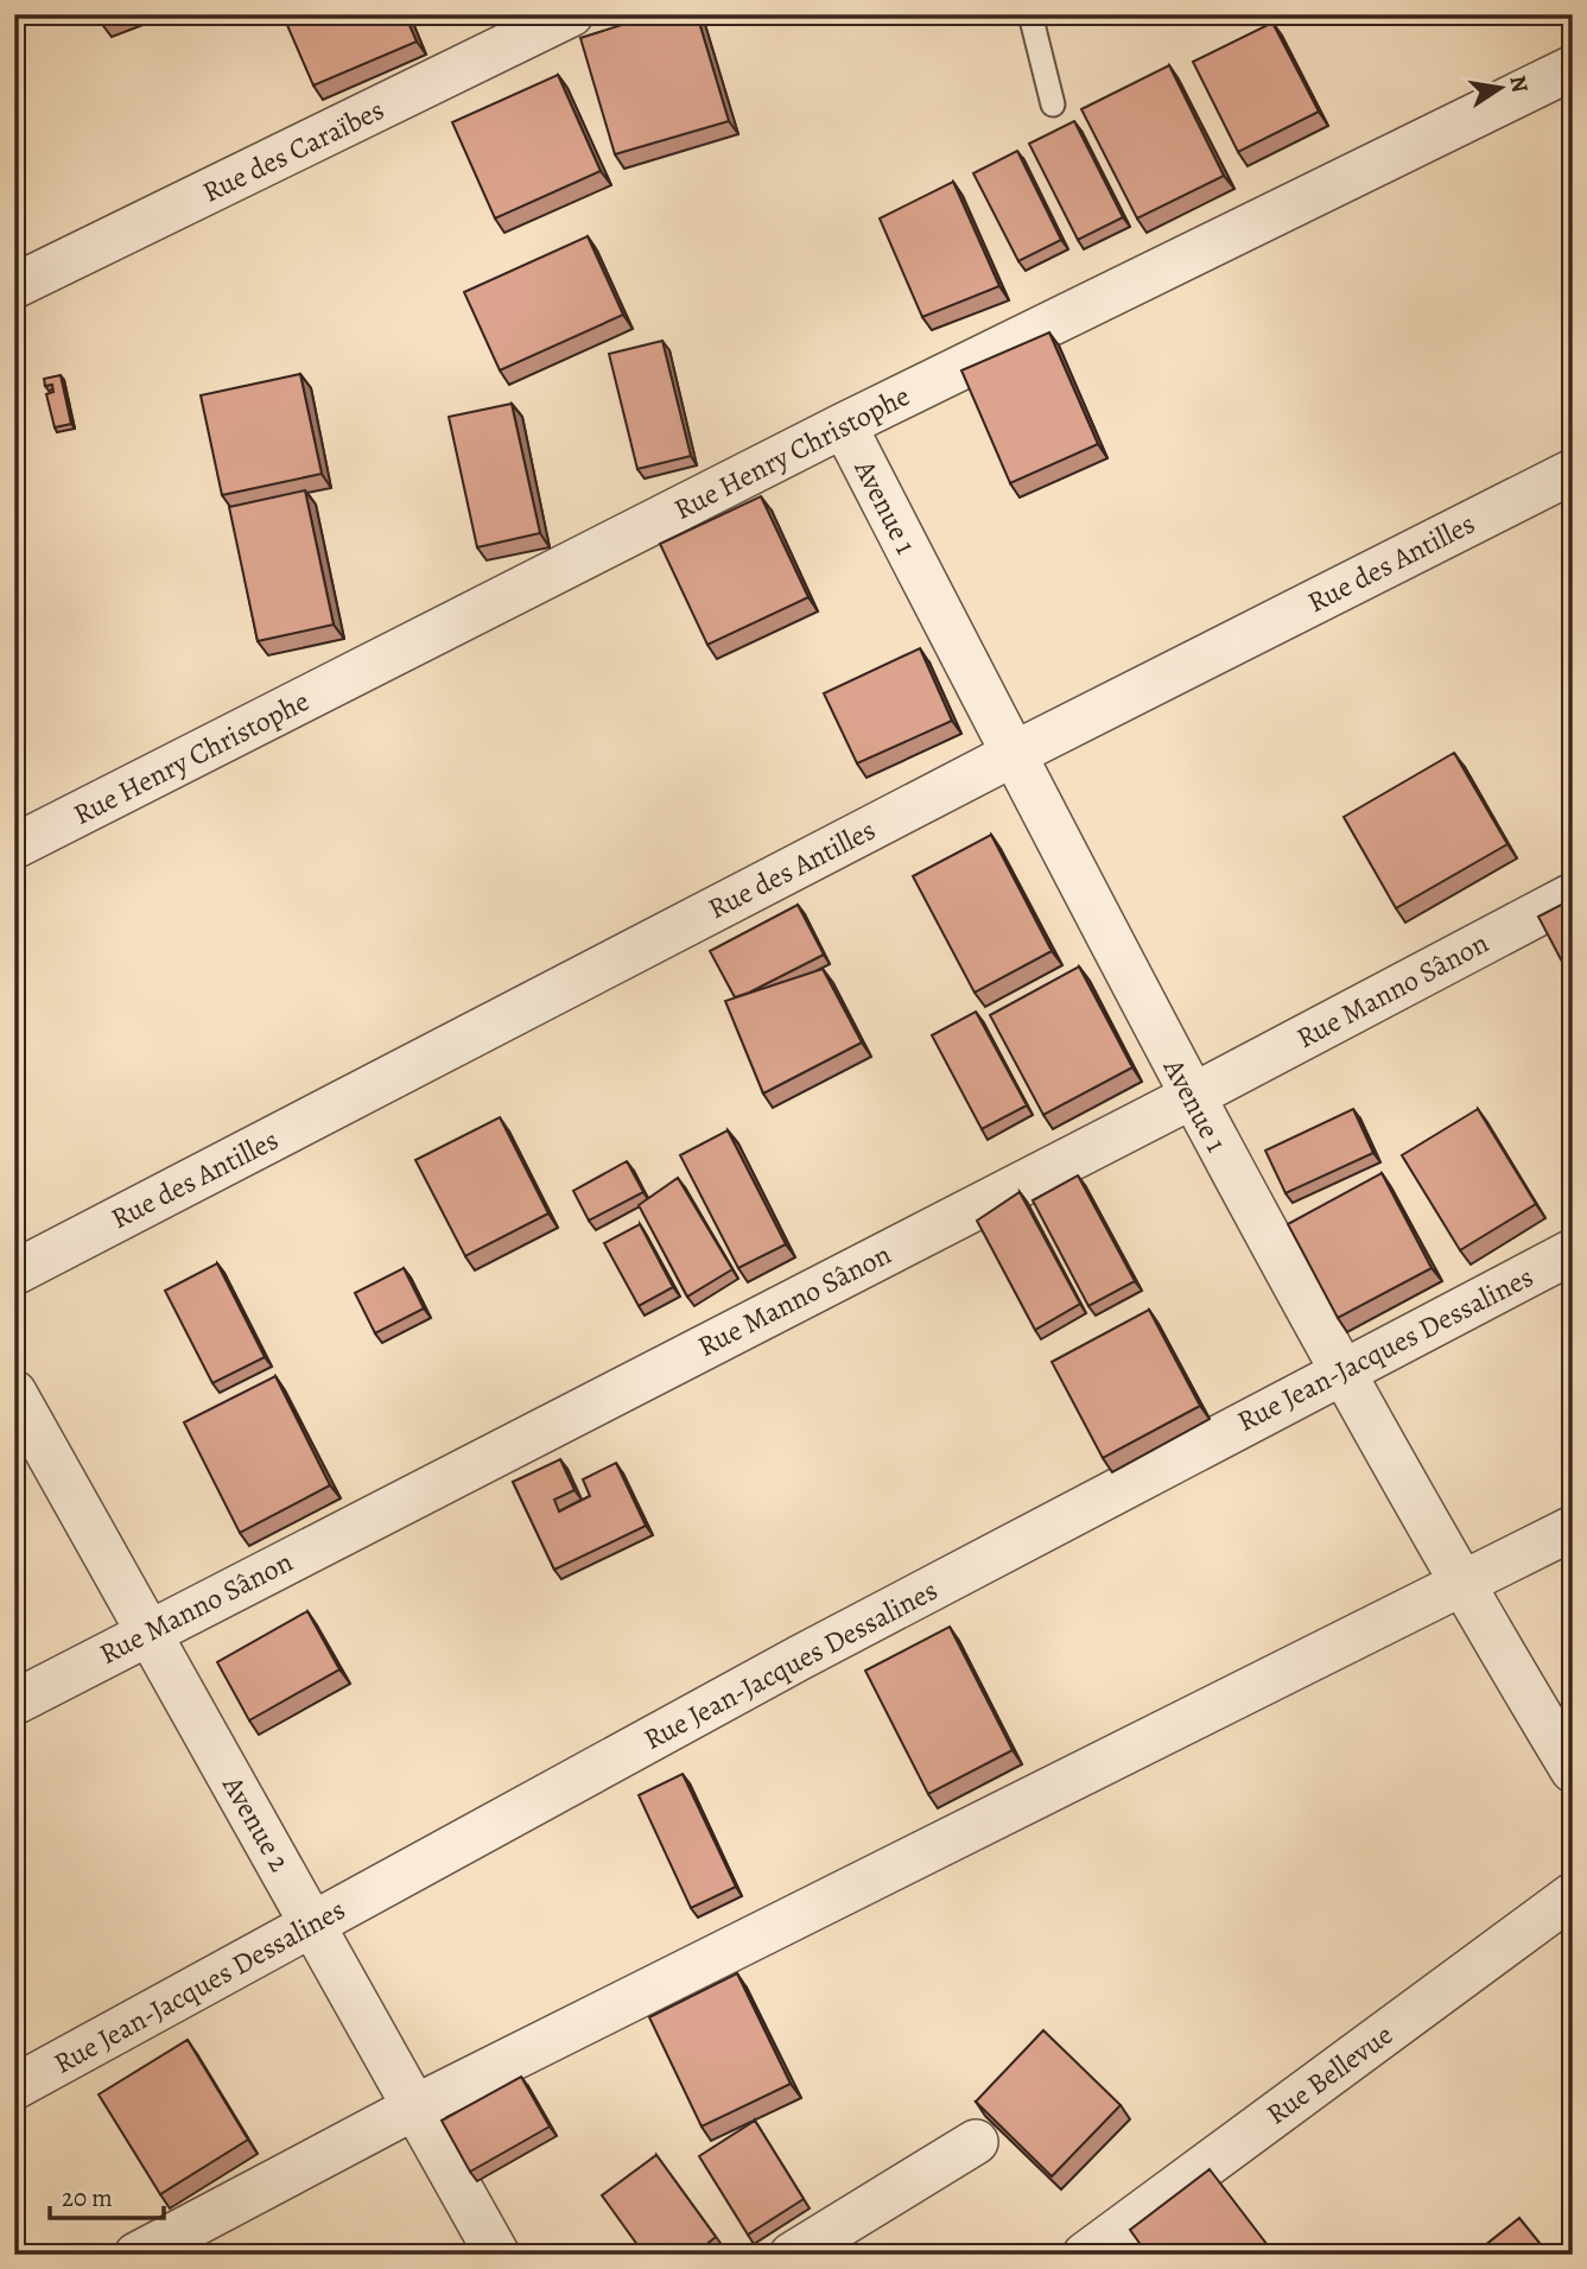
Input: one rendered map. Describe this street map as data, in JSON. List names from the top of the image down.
{
  "streets": {
    "street": [
      "Rue des Caraïbes",
      "Rue Henry Christophe",
      "Avenue 1",
      "Rue des Antilles",
      "Rue Manno Sânon",
      "Rue Jean-Jacques Dessalines",
      "Avenue 2",
      "Rue Bellevue"
    ]
  },
  "crossings": [
    ["Rue Henry Christophe", "Avenue 1"],
    ["Avenue 1", "Rue des Antilles"],
    ["Avenue 1", "Rue Manno Sânon"],
    ["Avenue 1", "Rue Jean-Jacques Dessalines"],
    ["Rue Manno Sânon", "Avenue 2"],
    ["Rue Jean-Jacques Dessalines", "Avenue 2"]
  ],
  "scale_bar": "20 m",
  "north": "right"
}
